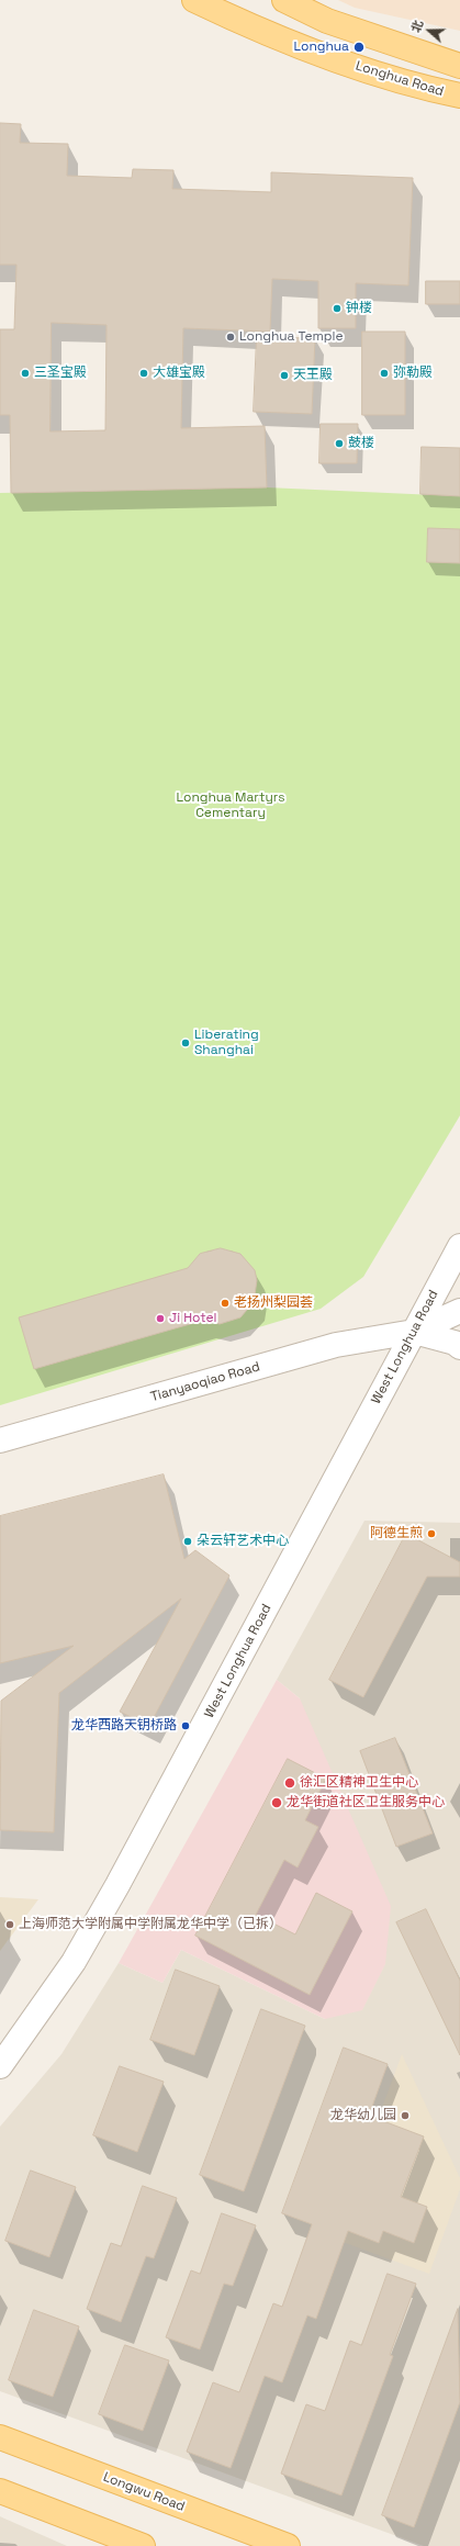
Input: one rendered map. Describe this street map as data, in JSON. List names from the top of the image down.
{
  "streets": {
    "main road": ["Longhua Road", "Longwu Road"],
    "street": ["West Longhua Road", "Tianyaoqiao Road"]
  },
  "crossings": [
    ["West Longhua Road", "Tianyaoqiao Road"]
  ],
  "parks": ["Longhua Martyrs Cementary"],
  "places": [
    "Longhua",
    "钟楼",
    "Longhua Temple",
    "三圣宝殿",
    "大雄宝殿",
    "弥勒殿",
    "天王殿",
    "鼓楼",
    "Liberating Shanghai",
    "老扬州梨园荟",
    "Ji Hotel",
    "阿德生煎",
    "朵云轩艺术中心",
    "龙华西路天钥桥路",
    "徐汇区精神卫生中心",
    "龙华街道社区卫生服务中心",
    "上海师范大学附属中学附属龙华中学（已拆）",
    "龙华幼儿园"
  ],
  "north": "left"
}
